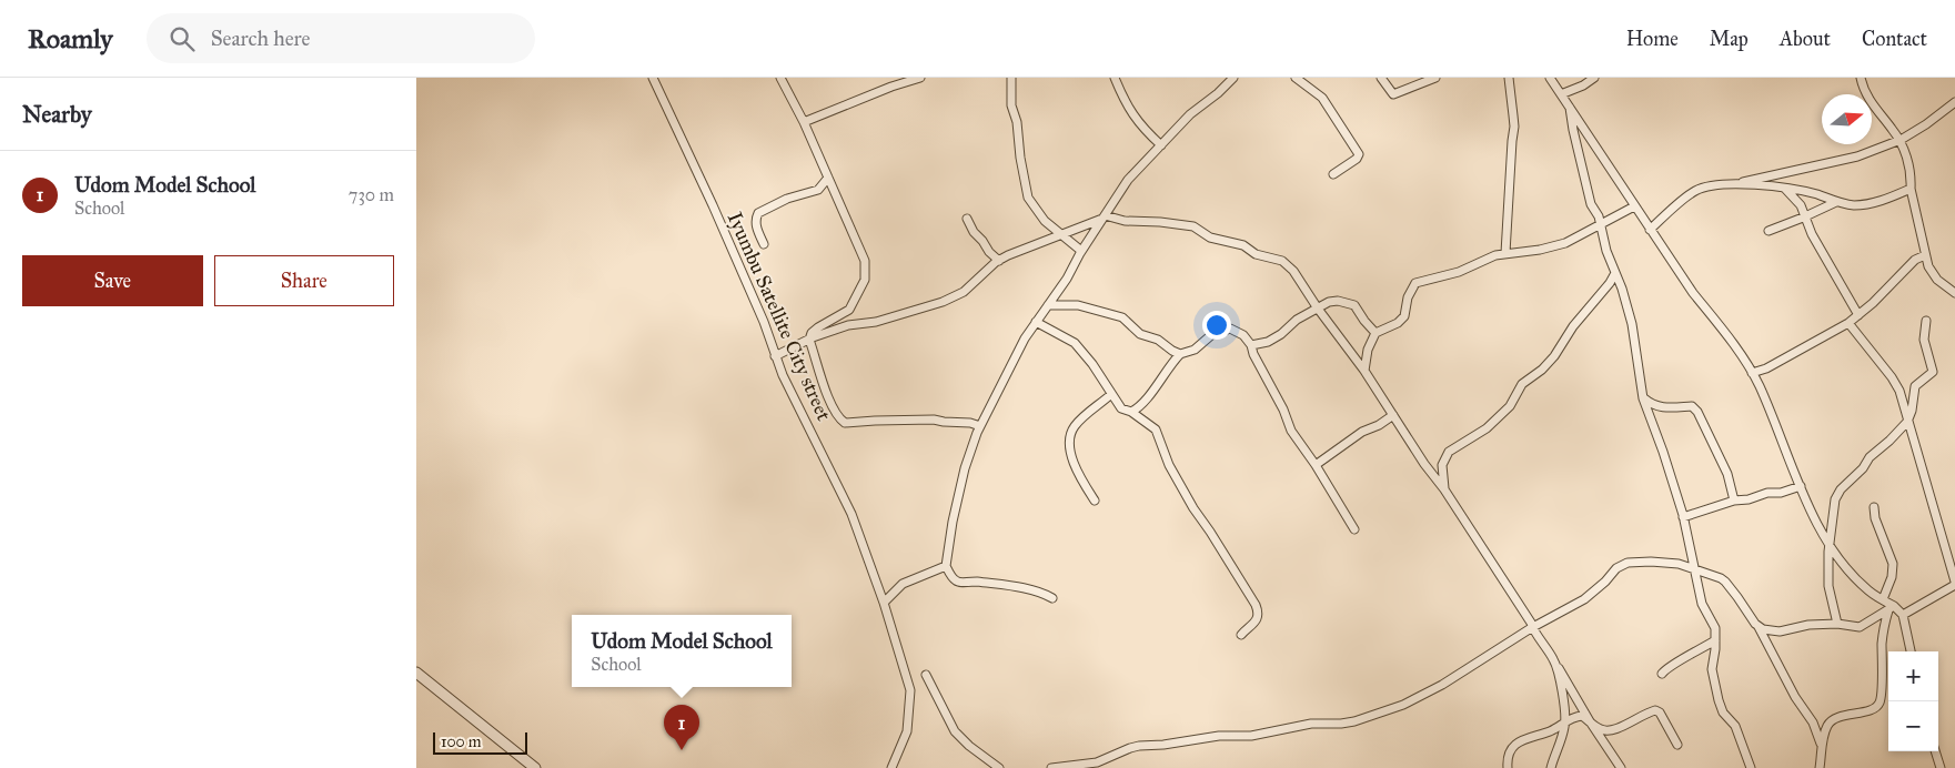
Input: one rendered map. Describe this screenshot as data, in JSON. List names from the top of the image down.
{
  "streets": {
    "street": ["Iyumbu Satellite City street"]
  },
  "scale_bar": "100 m",
  "north": "right",
  "page": {
    "header": "Roamly",
    "search": "Search here",
    "nav": [
      "Home",
      "Map",
      "About",
      "Contact"
    ],
    "heading": "Nearby",
    "list": [
      {
        "mark": "1",
        "name": "Udom Model School",
        "note": "School",
        "value": "730 m"
      }
    ],
    "buttons": ["Save", "Share"],
    "popup": ["Udom Model School", "School"],
    "map_buttons": ["+", "−"],
    "pins": "1",
    "scale": "100 m"
  }
}
